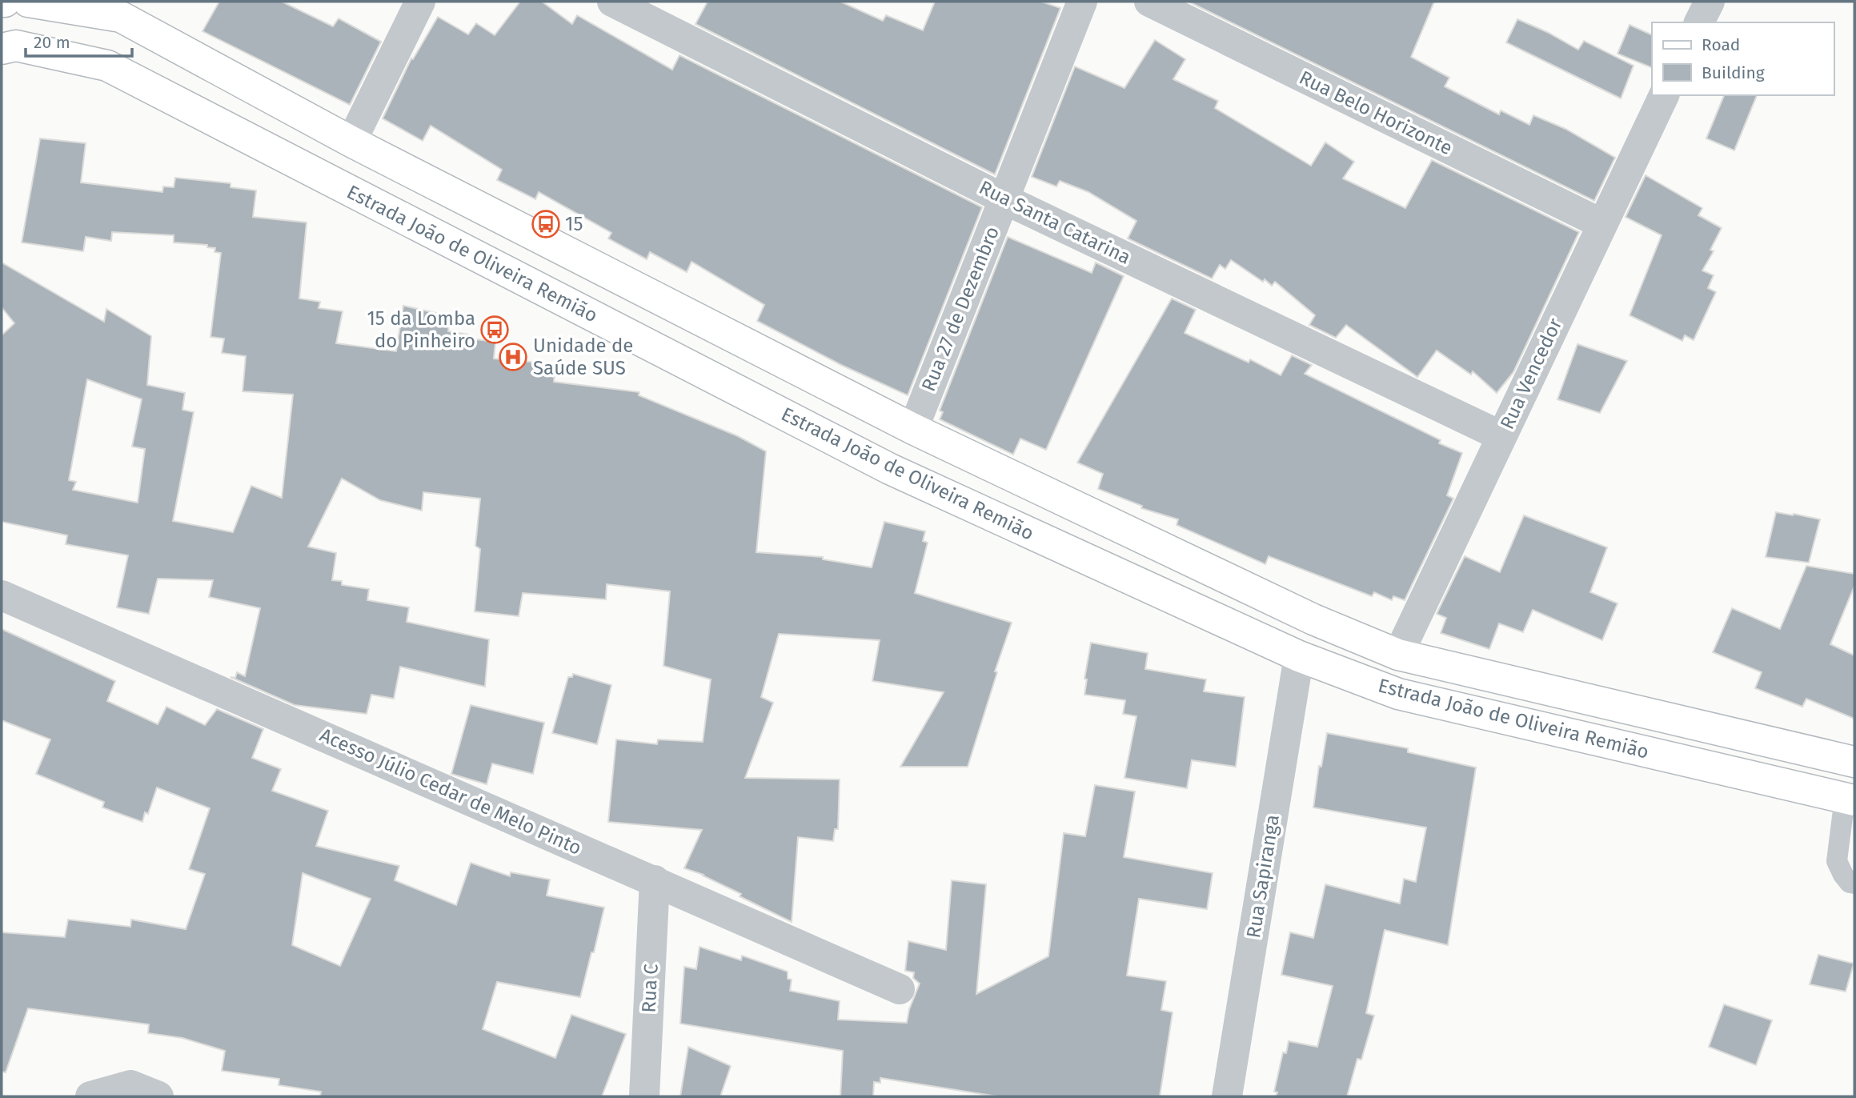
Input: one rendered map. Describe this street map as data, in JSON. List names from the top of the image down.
{
  "streets": {
    "main road": ["Estrada João de Oliveira Remião"],
    "street": [
      "Rua Belo Horizonte",
      "Rua Santa Catarina",
      "Rua 27 de Dezembro",
      "Rua Vencedor",
      "Acesso Júlio Cedar de Melo Pinto",
      "Rua Sapiranga",
      "Rua C"
    ]
  },
  "crossings": [
    ["Rua Belo Horizonte", "Rua Vencedor"],
    ["Rua Santa Catarina", "Rua 27 de Dezembro"],
    ["Rua Santa Catarina", "Rua Vencedor"],
    ["Estrada João de Oliveira Remião", "Rua 27 de Dezembro"],
    ["Estrada João de Oliveira Remião", "Rua Vencedor"],
    ["Estrada João de Oliveira Remião", "Rua Sapiranga"],
    ["Acesso Júlio Cedar de Melo Pinto", "Rua C"]
  ],
  "places": {
    "bus stop": ["15", "15 da Lomba do Pinheiro"],
    "hospital": ["Unidade de Saúde SUS"]
  },
  "legend": ["Road", "Building"],
  "scale_bar": "20 m"
}
